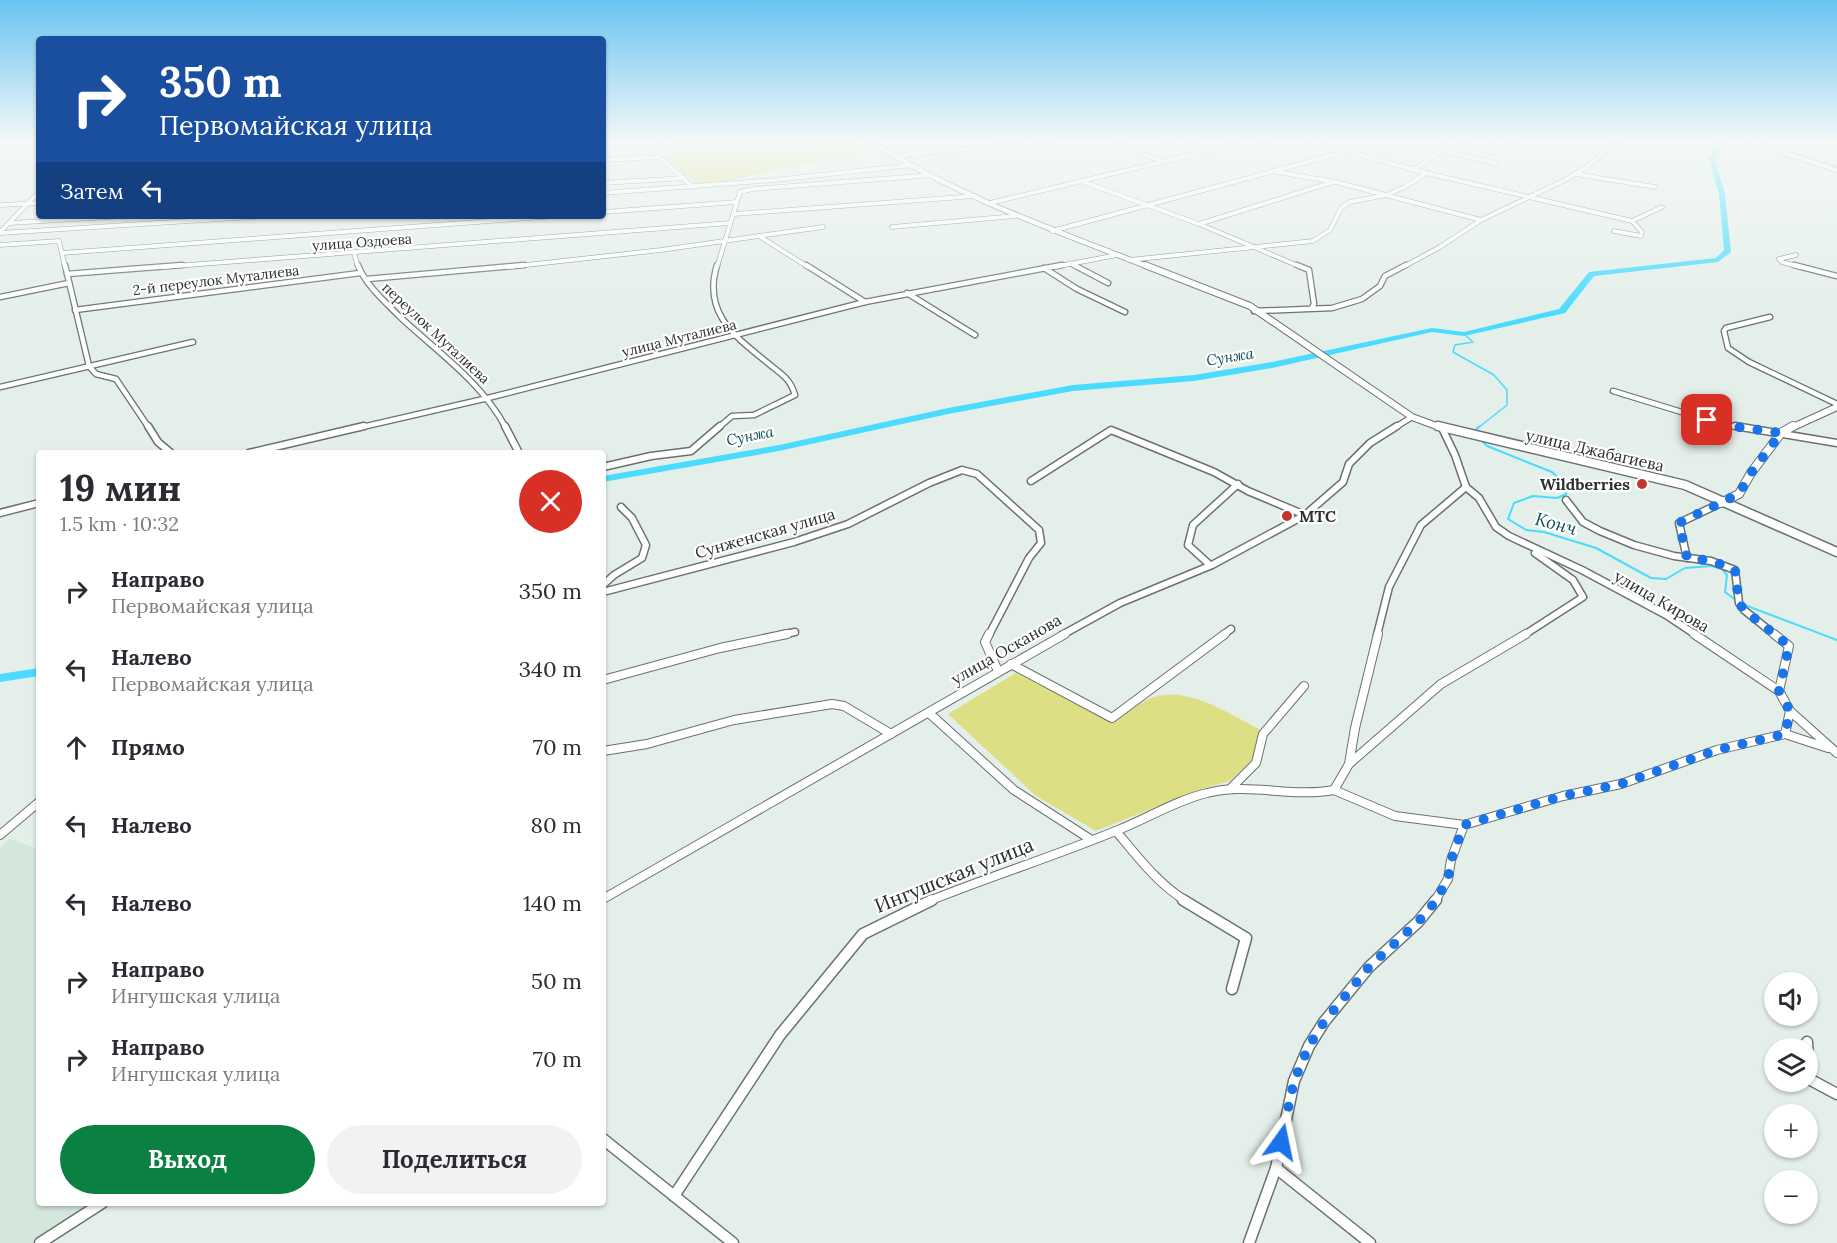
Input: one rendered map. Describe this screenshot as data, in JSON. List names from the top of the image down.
{
  "streets": {
    "main road": ["улица Джабагиева"],
    "street": [
      "улица Оздоева",
      "2-й переулок Муталиева",
      "переулок Муталиева",
      "улица Муталиева",
      "Сунженская улица",
      "улица Кирова",
      "улица Осканова",
      "Ингушская улица"
    ]
  },
  "crossings": [
    ["2-й переулок Муталиева", "переулок Муталиева"],
    ["переулок Муталиева", "улица Муталиева"],
    ["улица Муталиева", "улица Джабагиева"],
    ["улица Джабагиева", "улица Осканова"],
    ["Сунженская улица", "улица Осканова"]
  ],
  "water": ["Сунжа", "Конч"],
  "places": ["Wildberries", "МТС"],
  "page": {
    "turn": ["350 m", "Первомайская улица"],
    "then": "Затем",
    "heading": ["19 мин", "1.5 km · 10:32"],
    "list": [
      {
        "name": "Направо",
        "note": "Первомайская улица",
        "value": "350 m"
      },
      {
        "name": "Налево",
        "note": "Первомайская улица",
        "value": "340 m"
      },
      {
        "name": "Прямо",
        "value": "70 m"
      },
      {
        "name": "Налево",
        "value": "80 m"
      },
      {
        "name": "Налево",
        "value": "140 m"
      },
      {
        "name": "Направо",
        "note": "Ингушская улица",
        "value": "50 m"
      },
      {
        "name": "Направо",
        "note": "Ингушская улица",
        "value": "70 m"
      }
    ],
    "map_buttons": ["+", "−"],
    "buttons": ["Выход", "Поделиться"]
  }
}
